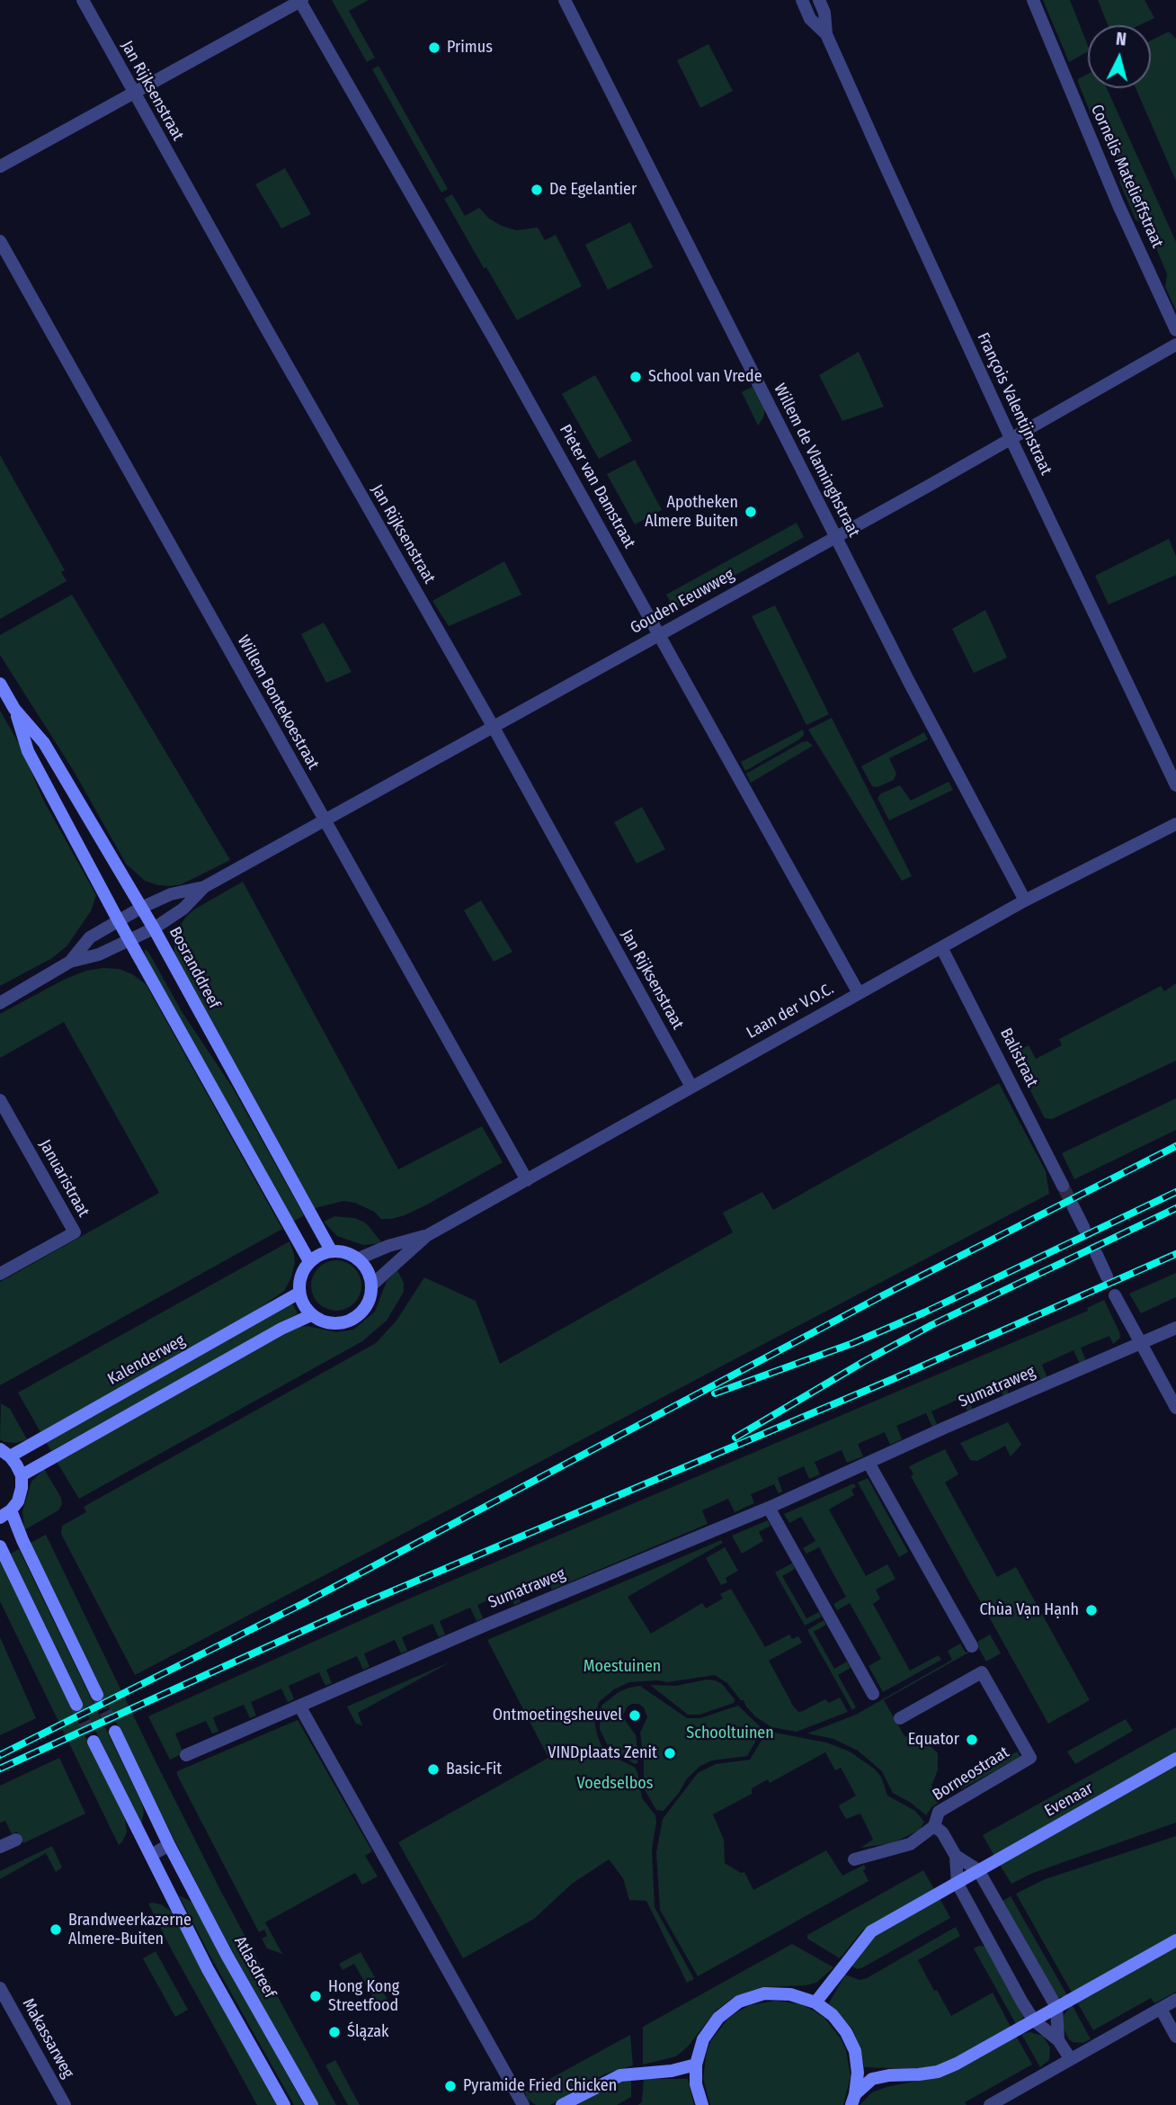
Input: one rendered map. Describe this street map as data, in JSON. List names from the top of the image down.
{
  "streets": {
    "main road": [
      "Bosranddreef",
      "Kalenderweg",
      "Evenaar",
      "Atlasdreef"
    ],
    "street": [
      "Jan Rijksenstraat",
      "Cornelis Matelieffstraat",
      "François Valentijnstraat",
      "Willem de Vlaminghstraat",
      "Pieter van Damstraat",
      "Gouden Eeuwweg",
      "Willem Bontekoestraat",
      "Laan der V.O.C.",
      "Balistraat",
      "Januaristraat",
      "Sumatraweg",
      "Borneostraat",
      "Makassarweg"
    ]
  },
  "crossings": [
    ["Jan Rijksenstraat", "Gouden Eeuwweg"],
    ["Jan Rijksenstraat", "Laan der V.O.C."],
    ["François Valentijnstraat", "Gouden Eeuwweg"],
    ["Willem de Vlaminghstraat", "Gouden Eeuwweg"],
    ["Willem de Vlaminghstraat", "Laan der V.O.C."],
    ["Pieter van Damstraat", "Gouden Eeuwweg"],
    ["Pieter van Damstraat", "Laan der V.O.C."],
    ["Gouden Eeuwweg", "Willem Bontekoestraat"],
    ["Gouden Eeuwweg", "Bosranddreef"],
    ["Willem Bontekoestraat", "Laan der V.O.C."],
    ["Bosranddreef", "Laan der V.O.C."],
    ["Bosranddreef", "Kalenderweg"],
    ["Laan der V.O.C.", "Balistraat"],
    ["Laan der V.O.C.", "Kalenderweg"],
    ["Borneostraat", "Evenaar"]
  ],
  "parks": ["Moestuinen", "Schooltuinen", "Voedselbos"],
  "places": [
    "Primus",
    "De Egelantier",
    "School van Vrede",
    "Apotheken Almere Buiten",
    "Chùa Vạn Hạnh",
    "Ontmoetingsheuvel",
    "Equator",
    "VINDplaats Zenit",
    "Basic-Fit",
    "Brandweerkazerne Almere-Buiten",
    "Hong Kong Streetfood",
    "Ślązak",
    "Pyramide Fried Chicken"
  ],
  "north": "top"
}
